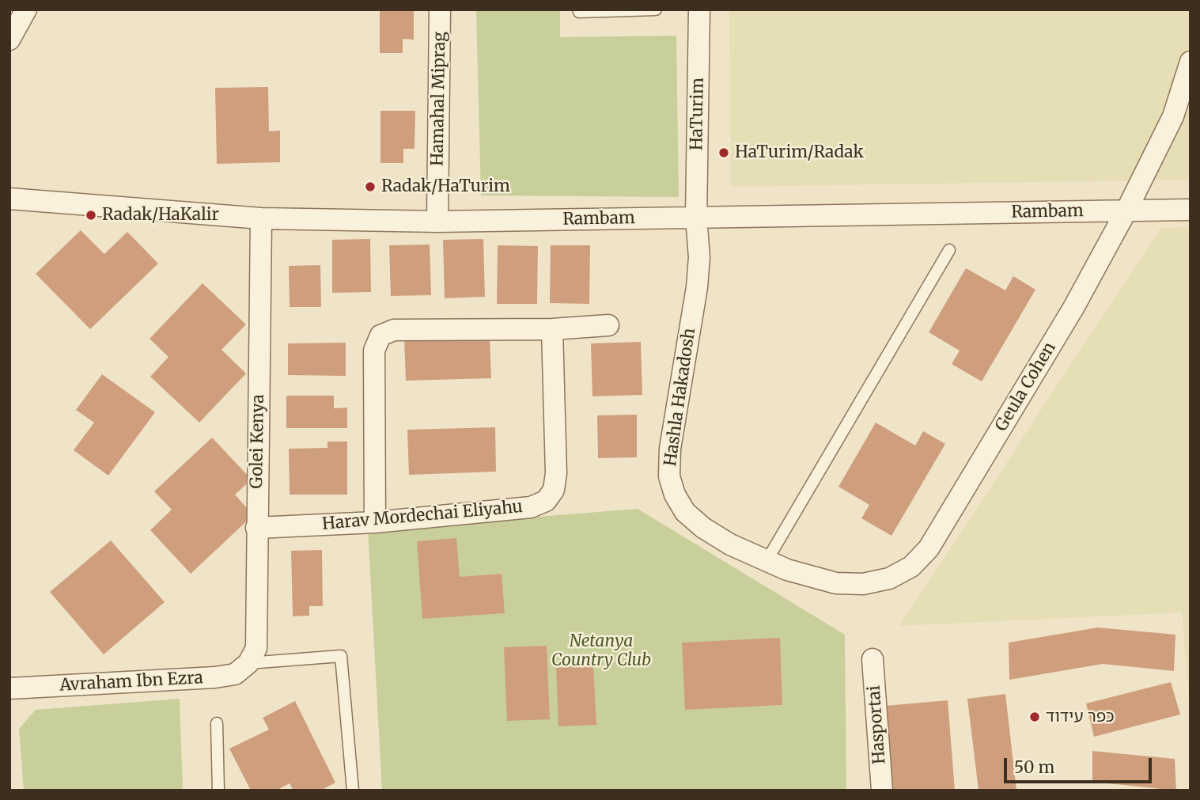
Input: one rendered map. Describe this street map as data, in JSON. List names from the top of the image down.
{
  "streets": {
    "street": [
      "Hamahal Miprag",
      "HaTurim",
      "Rambam",
      "Geula Cohen",
      "Hashla Hakadosh",
      "Golei Kenya",
      "Harav Mordechai Eliyahu",
      "Avraham Ibn Ezra",
      "Hasportai"
    ]
  },
  "crossings": [
    ["Hamahal Miprag", "Rambam"],
    ["HaTurim", "Rambam"],
    ["HaTurim", "Hashla Hakadosh"],
    ["Rambam", "Geula Cohen"],
    ["Rambam", "Hashla Hakadosh"],
    ["Rambam", "Golei Kenya"],
    ["Geula Cohen", "Hashla Hakadosh"],
    ["Golei Kenya", "Harav Mordechai Eliyahu"],
    ["Golei Kenya", "Avraham Ibn Ezra"]
  ],
  "parks": ["Netanya Country Club"],
  "places": [
    "HaTurim/Radak",
    "Radak/HaTurim",
    "Radak/HaKalir",
    "כפר עידוד"
  ],
  "scale_bar": "50 m"
}
